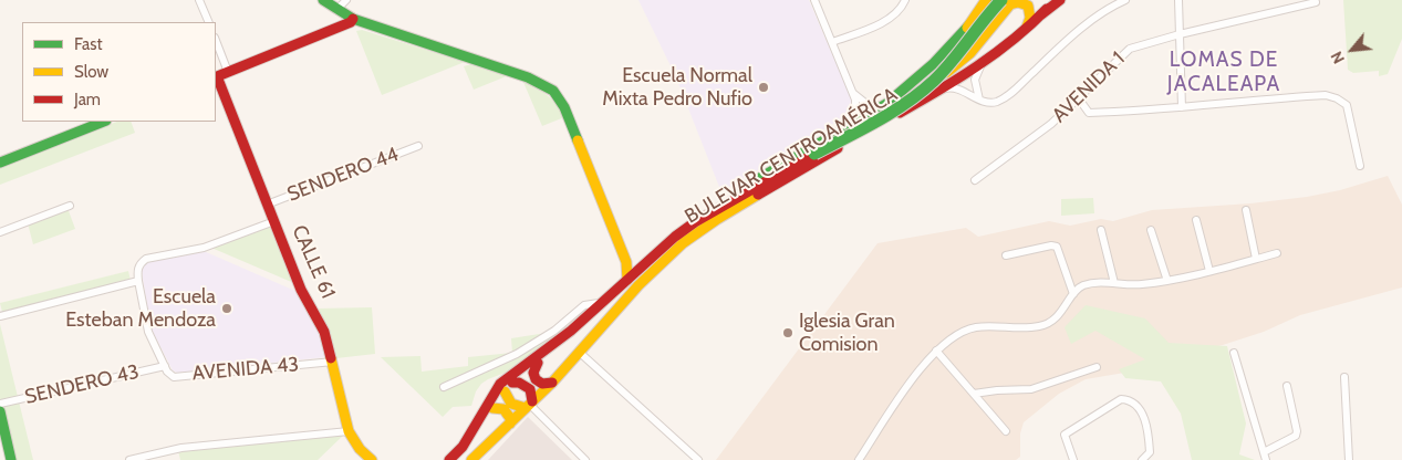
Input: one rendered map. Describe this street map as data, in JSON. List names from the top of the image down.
{
  "streets": {
    "main road": ["BULEVAR CENTROAMÉRICA", "CALLE 61"],
    "street": [
      "AVENIDA 1",
      "SENDERO 44",
      "AVENIDA 43",
      "SENDERO 43"
    ]
  },
  "crossings": [
    ["SENDERO 44", "CALLE 61"],
    ["CALLE 61", "AVENIDA 43"],
    ["AVENIDA 43", "SENDERO 43"]
  ],
  "districts": ["LOMAS DE JACALEAPA"],
  "places": ["Escuela Normal Mixta Pedro Nufio", "Escuela Esteban Mendoza", "Iglesia Gran Comision"],
  "legend": ["Fast", "Slow", "Jam"],
  "north": "bottom left"
}
